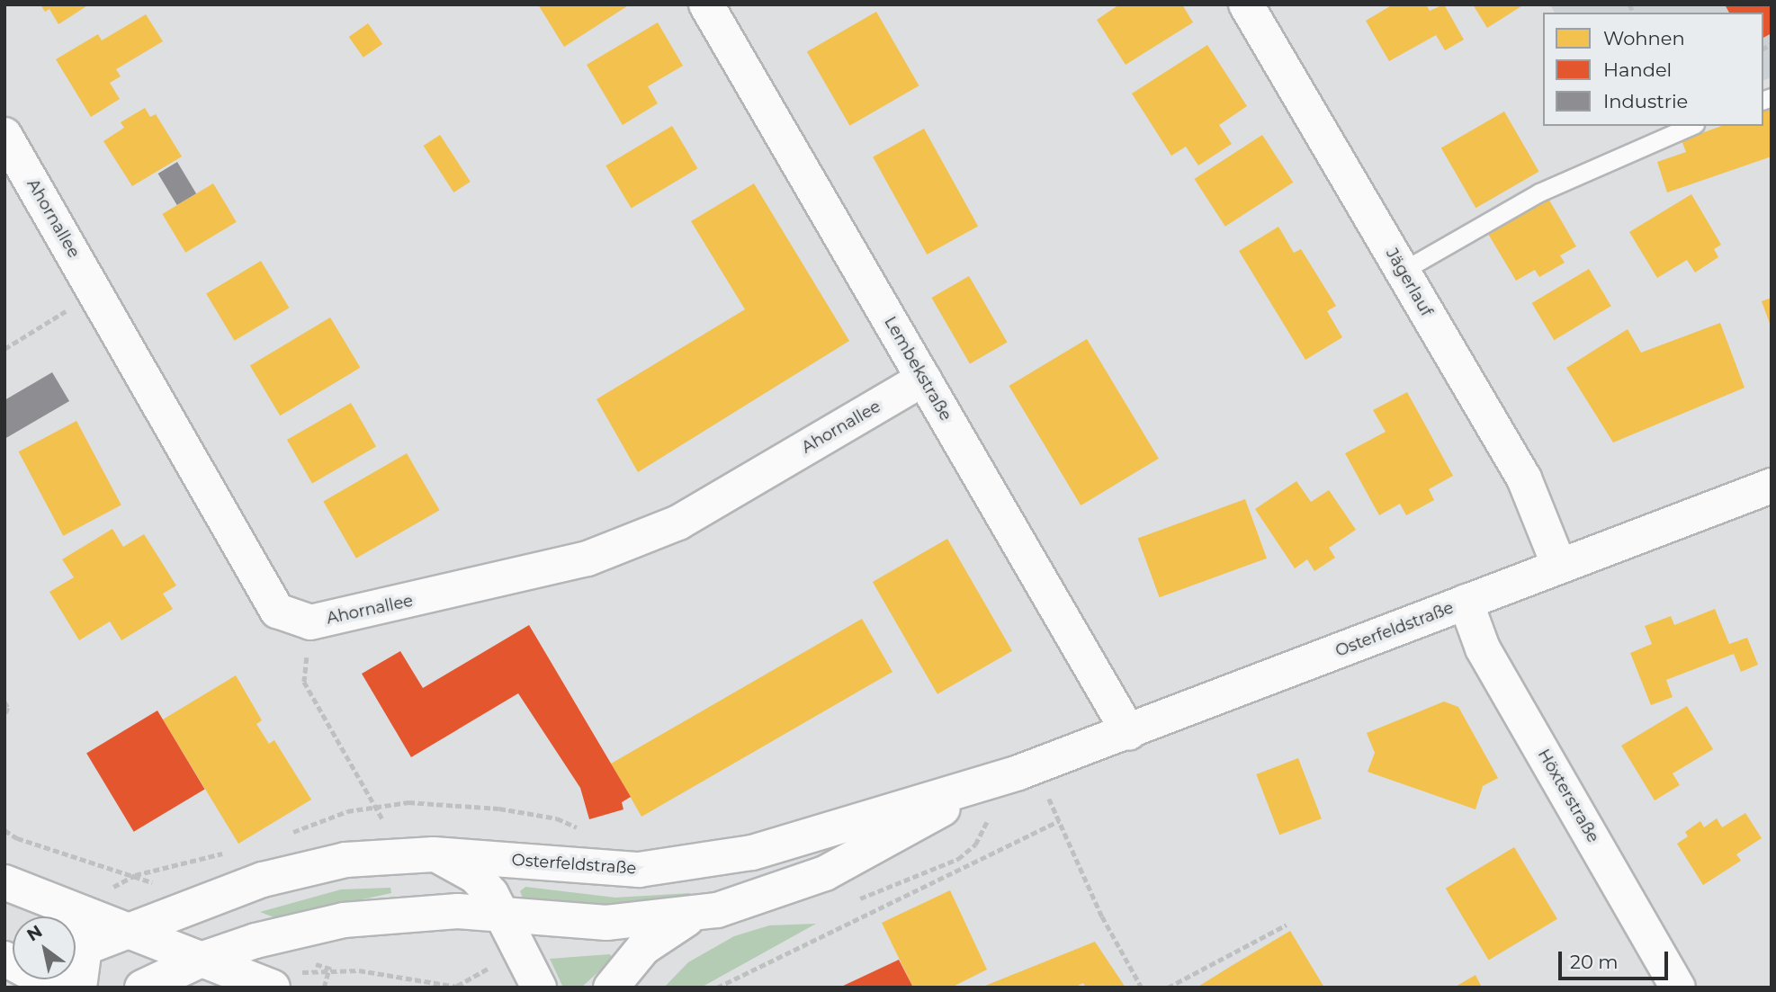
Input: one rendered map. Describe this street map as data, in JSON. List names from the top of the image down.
{
  "streets": {
    "main road": [
      "Ahornallee",
      "Jägerlauf",
      "Lembekstraße",
      "Osterfeldstraße",
      "Höxterstraße"
    ]
  },
  "crossings": [
    ["Ahornallee", "Lembekstraße"],
    ["Jägerlauf", "Osterfeldstraße"],
    ["Lembekstraße", "Osterfeldstraße"],
    ["Osterfeldstraße", "Höxterstraße"]
  ],
  "legend": ["Wohnen", "Handel", "Industrie"],
  "scale_bar": "20 m",
  "north": "top left"
}
